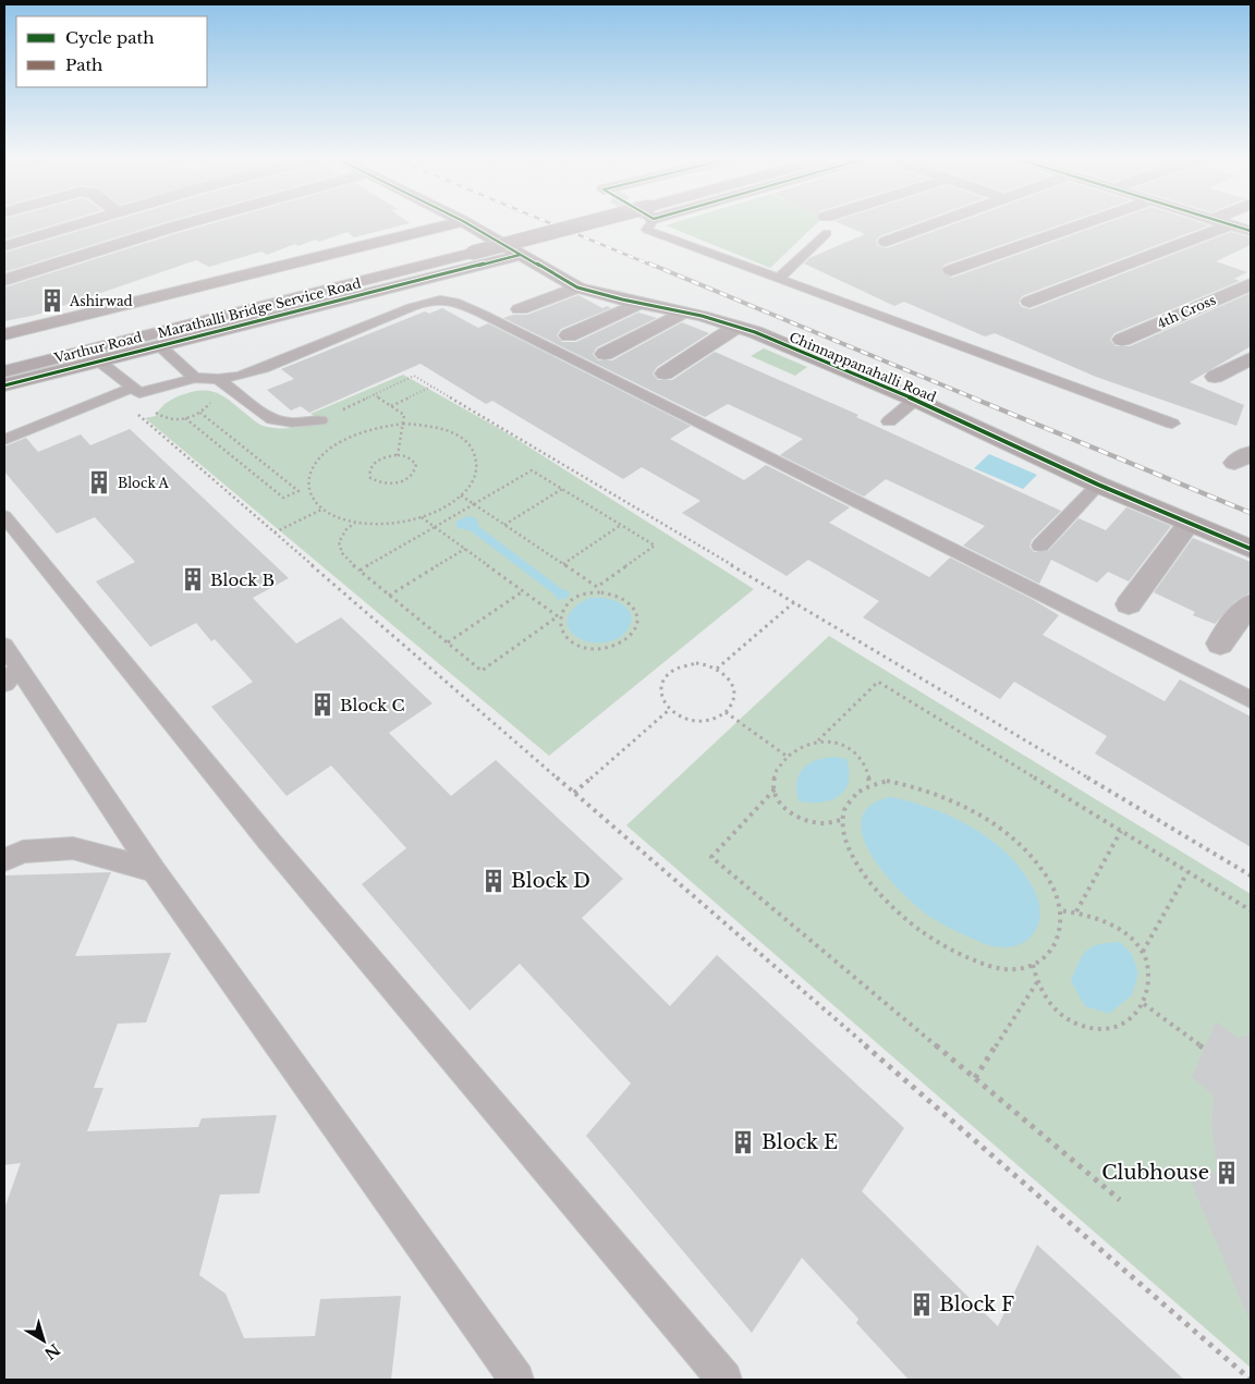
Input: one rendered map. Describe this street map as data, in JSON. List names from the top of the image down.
{
  "streets": {
    "main road": ["Varthur Road"],
    "street": ["Marathalli Bridge Service Road", "4th Cross", "Chinnappanahalli Road"]
  },
  "crossings": [
    ["Marathalli Bridge Service Road", "Chinnappanahalli Road"]
  ],
  "places": {
    "building": [
      "Ashirwad",
      "Block A",
      "Block B",
      "Block C",
      "Block D",
      "Block E",
      "Clubhouse",
      "Block F"
    ]
  },
  "legend": ["Cycle path", "Path"],
  "north": "bottom right"
}
